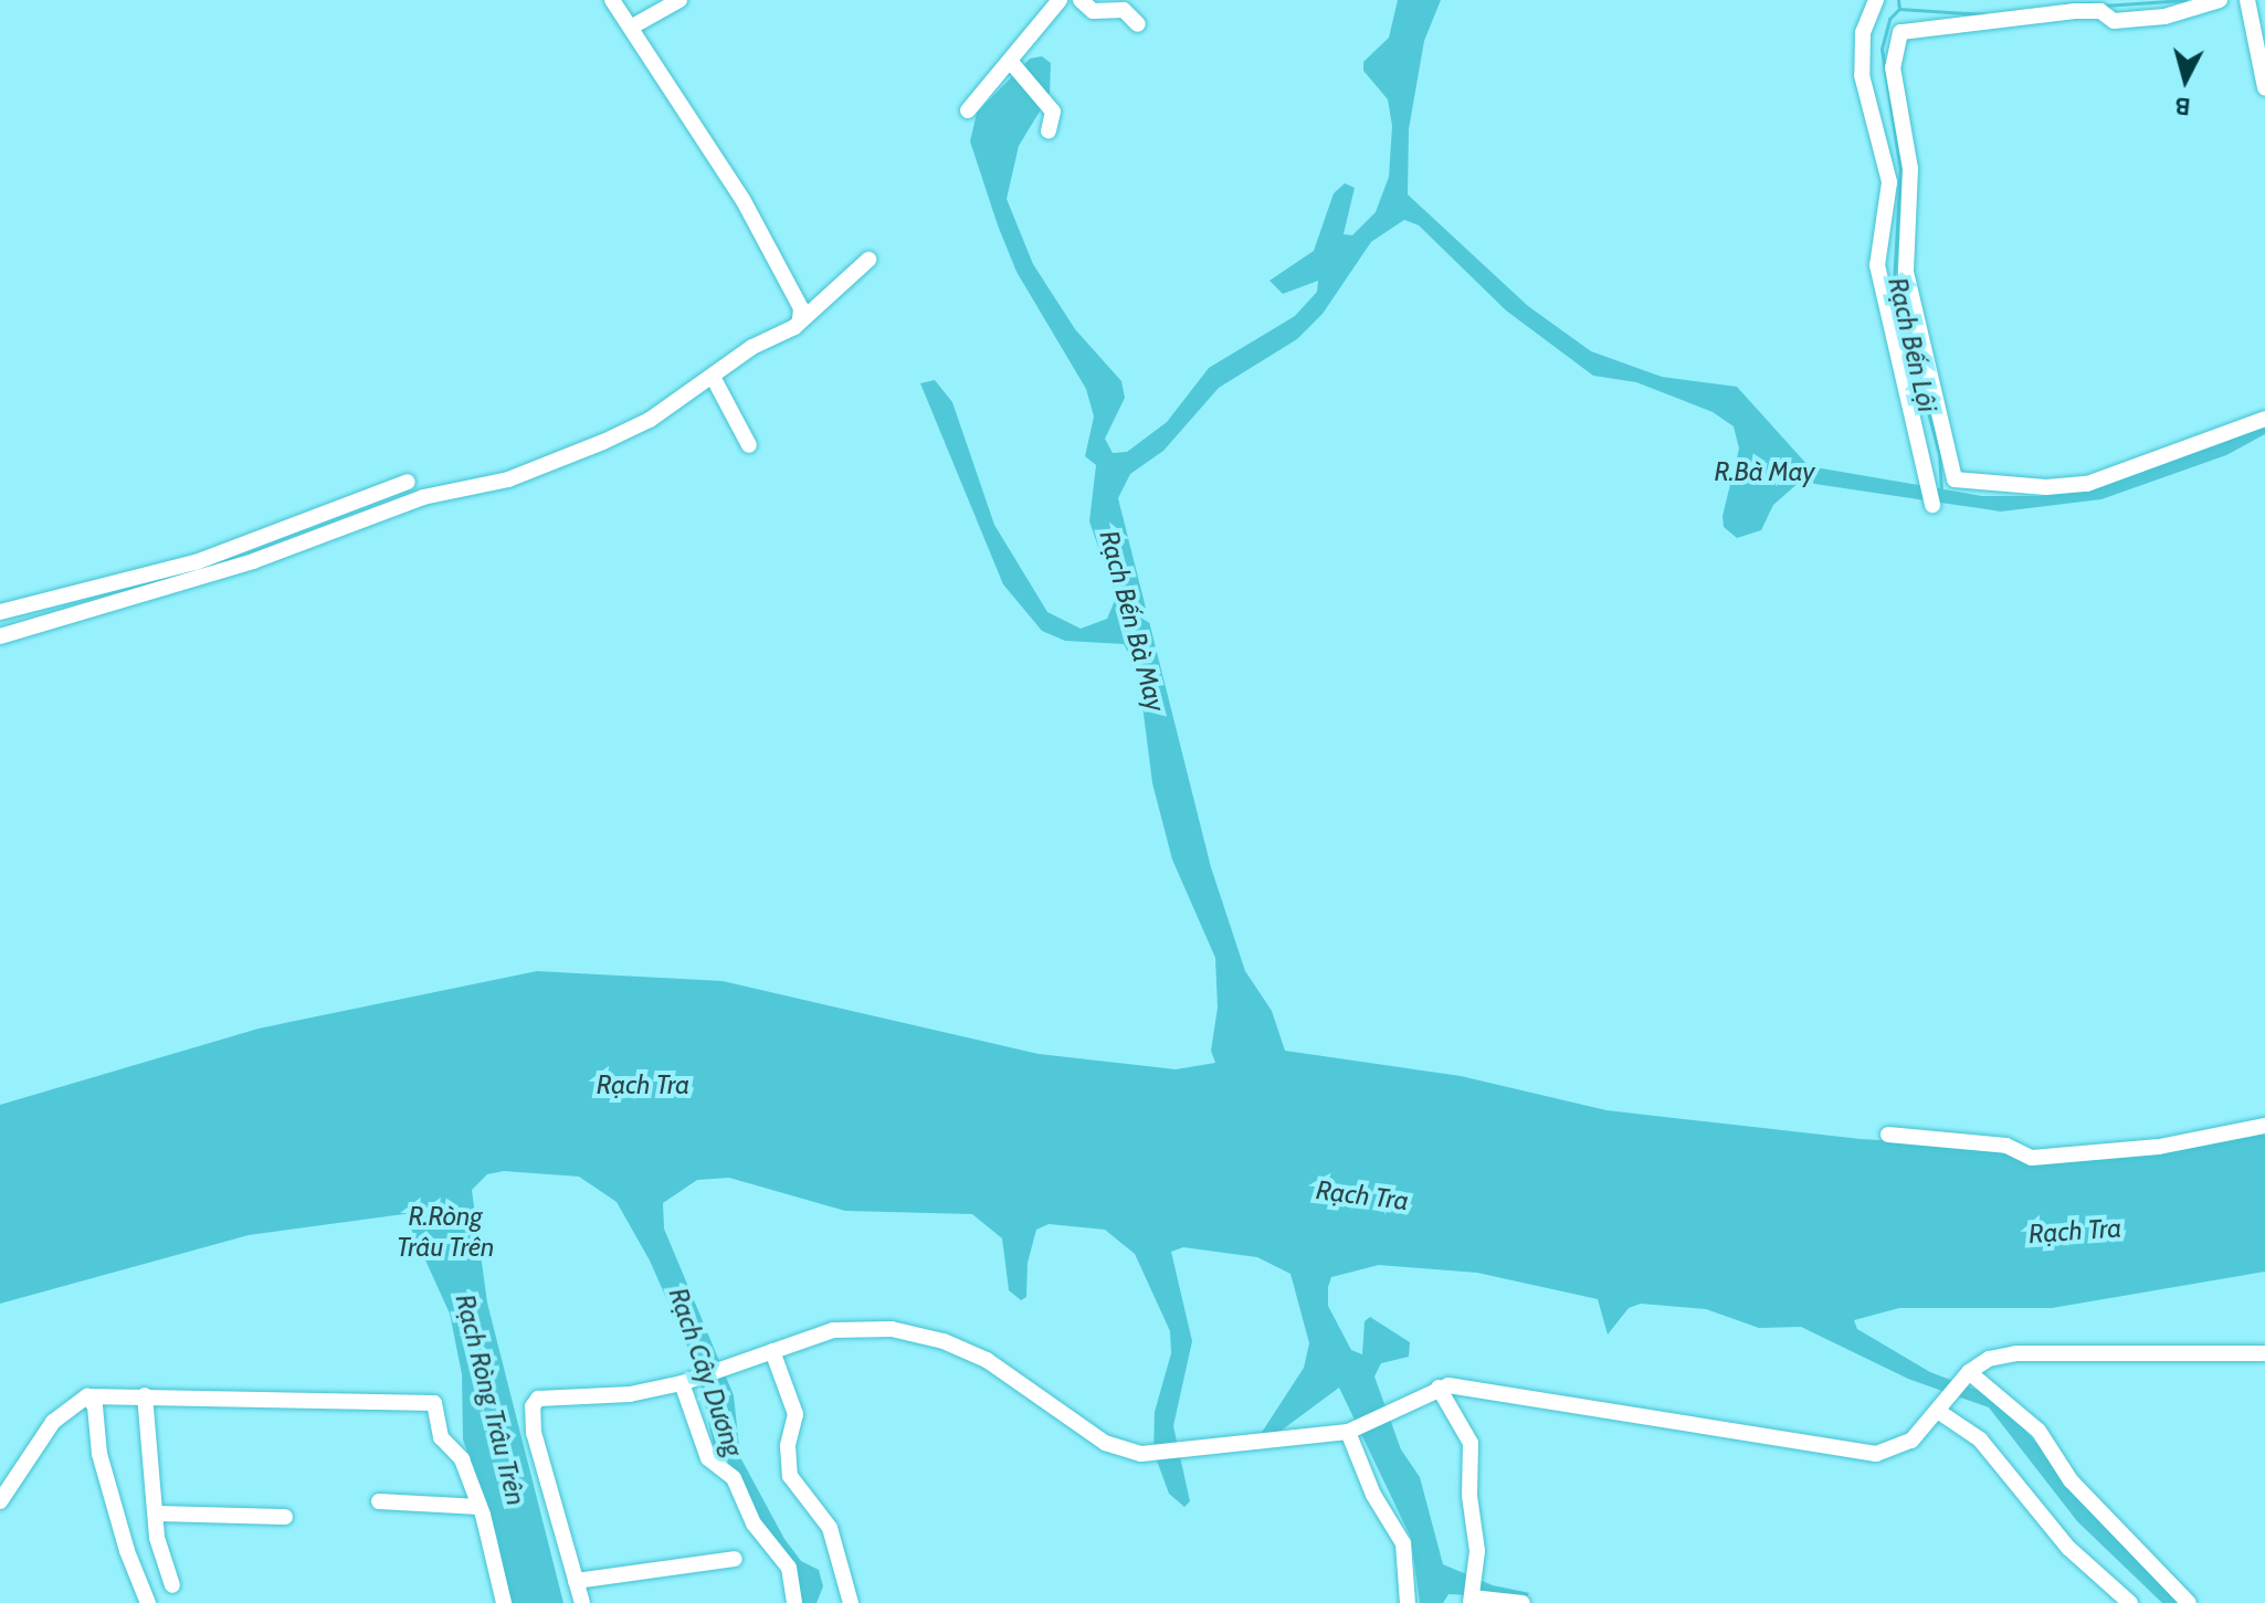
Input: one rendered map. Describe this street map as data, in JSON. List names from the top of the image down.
{
  "water": [
    "Rạch Bến Lội",
    "R.Bà May",
    "Rạch Bến Bà May",
    "Rạch Tra",
    "R.Ròng Trâu Trên",
    "Rạch Cây Dương",
    "Rạch Ròng Trâu Trên"
  ],
  "north": "bottom"
}
